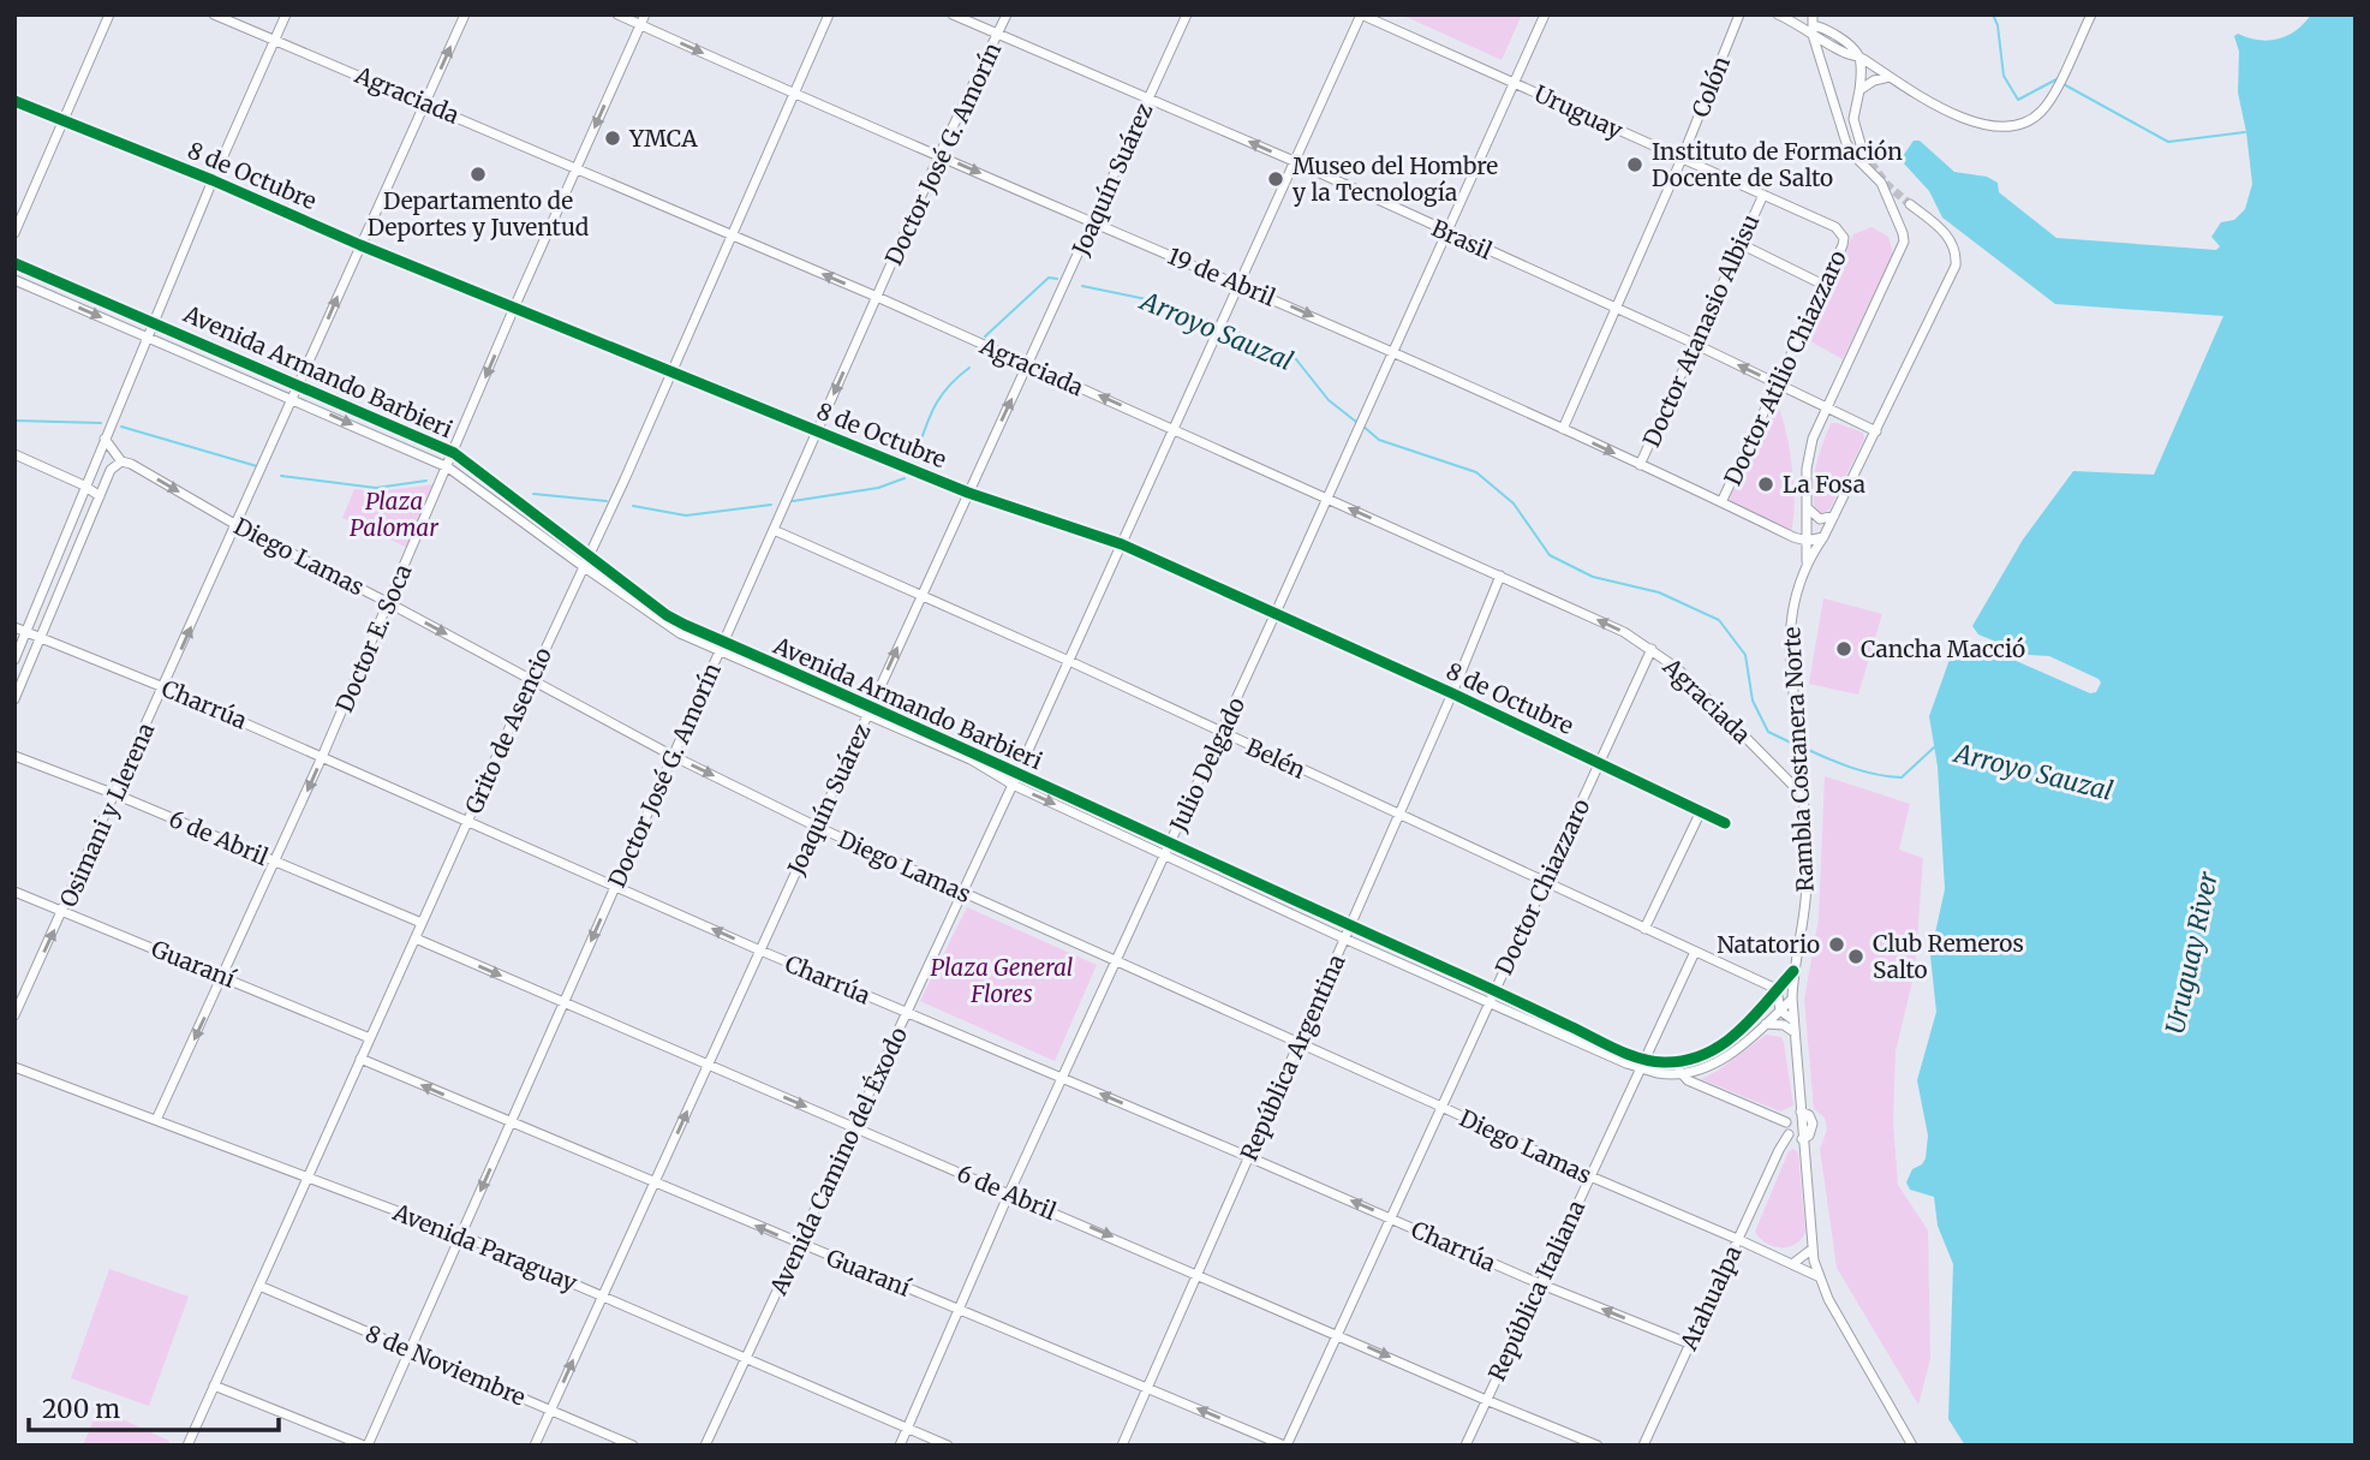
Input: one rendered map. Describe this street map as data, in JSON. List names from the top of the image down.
{
  "streets": {
    "street": [
      "Colón",
      "Agraciada",
      "Uruguay",
      "Doctor José G. Amorín",
      "8 de Octubre",
      "Joaquín Suárez",
      "Brasil",
      "19 de Abril",
      "Doctor Atanasio Albisu",
      "Doctor Atilio Chiazzaro",
      "Avenida Armando Barbieri",
      "Diego Lamas",
      "Doctor E. Soca",
      "Charrúa",
      "Grito de Asencio",
      "Belén",
      "Rambla Costanera Norte",
      "Julio Delgado",
      "Osimani y Llerena",
      "6 de Abril",
      "Doctor Chiazzaro",
      "Guaraní",
      "República Argentina",
      "Avenida Camino del Éxodo",
      "Avenida Paraguay",
      "República Italiana",
      "Atahualpa",
      "8 de Noviembre"
    ]
  },
  "crossings": [
    ["Colón", "Uruguay"],
    ["Agraciada", "Doctor José G. Amorín"],
    ["Agraciada", "Joaquín Suárez"],
    ["Agraciada", "Doctor E. Soca"],
    ["Agraciada", "Grito de Asencio"],
    ["Agraciada", "Rambla Costanera Norte"],
    ["Agraciada", "Julio Delgado"],
    ["Agraciada", "Osimani y Llerena"],
    ["Agraciada", "Doctor Chiazzaro"],
    ["Agraciada", "República Argentina"],
    ["Agraciada", "Avenida Camino del Éxodo"],
    ["Uruguay", "Doctor Atanasio Albisu"],
    ["Uruguay", "Doctor Atilio Chiazzaro"],
    ["Uruguay", "Julio Delgado"],
    ["Uruguay", "Avenida Camino del Éxodo"],
    ["Doctor José G. Amorín", "8 de Octubre"],
    ["Doctor José G. Amorín", "Brasil"],
    ["Doctor José G. Amorín", "19 de Abril"],
    ["Doctor José G. Amorín", "Avenida Armando Barbieri"],
    ["Doctor José G. Amorín", "Diego Lamas"],
    ["Doctor José G. Amorín", "Charrúa"],
    ["Doctor José G. Amorín", "Belén"],
    ["Doctor José G. Amorín", "6 de Abril"],
    ["Doctor José G. Amorín", "Guaraní"],
    ["Doctor José G. Amorín", "Avenida Paraguay"],
    ["Doctor José G. Amorín", "8 de Noviembre"],
    ["8 de Octubre", "Joaquín Suárez"],
    ["8 de Octubre", "Doctor E. Soca"],
    ["8 de Octubre", "Grito de Asencio"],
    ["8 de Octubre", "Julio Delgado"],
    ["8 de Octubre", "Osimani y Llerena"],
    ["8 de Octubre", "Doctor Chiazzaro"],
    ["8 de Octubre", "República Argentina"],
    ["8 de Octubre", "Avenida Camino del Éxodo"],
    ["Joaquín Suárez", "Brasil"],
    ["Joaquín Suárez", "19 de Abril"],
    ["Joaquín Suárez", "Avenida Armando Barbieri"],
    ["Joaquín Suárez", "Diego Lamas"],
    ["Joaquín Suárez", "Charrúa"],
    ["Joaquín Suárez", "Belén"],
    ["Joaquín Suárez", "6 de Abril"],
    ["Joaquín Suárez", "Guaraní"],
    ["Joaquín Suárez", "Avenida Paraguay"],
    ["Joaquín Suárez", "8 de Noviembre"],
    ["Brasil", "Doctor Atanasio Albisu"],
    ["Brasil", "Doctor Atilio Chiazzaro"],
    ["Brasil", "Rambla Costanera Norte"],
    ["Brasil", "Julio Delgado"],
    ["Brasil", "Avenida Camino del Éxodo"],
    ["19 de Abril", "Doctor Atanasio Albisu"],
    ["19 de Abril", "Doctor Atilio Chiazzaro"],
    ["19 de Abril", "Doctor E. Soca"],
    ["19 de Abril", "Grito de Asencio"],
    ["19 de Abril", "Julio Delgado"],
    ["19 de Abril", "Avenida Camino del Éxodo"],
    ["Avenida Armando Barbieri", "Doctor E. Soca"],
    ["Avenida Armando Barbieri", "Grito de Asencio"],
    ["Avenida Armando Barbieri", "Belén"],
    ["Avenida Armando Barbieri", "Rambla Costanera Norte"],
    ["Avenida Armando Barbieri", "Julio Delgado"],
    ["Avenida Armando Barbieri", "Osimani y Llerena"],
    ["Avenida Armando Barbieri", "Doctor Chiazzaro"],
    ["Avenida Armando Barbieri", "República Argentina"],
    ["Avenida Armando Barbieri", "Avenida Camino del Éxodo"],
    ["Avenida Armando Barbieri", "República Italiana"],
    ["Diego Lamas", "Doctor E. Soca"],
    ["Diego Lamas", "Grito de Asencio"],
    ["Diego Lamas", "Julio Delgado"],
    ["Diego Lamas", "Osimani y Llerena"],
    ["Diego Lamas", "Doctor Chiazzaro"],
    ["Diego Lamas", "República Argentina"],
    ["Diego Lamas", "Avenida Camino del Éxodo"],
    ["Diego Lamas", "República Italiana"],
    ["Diego Lamas", "Atahualpa"],
    ["Doctor E. Soca", "Charrúa"],
    ["Doctor E. Soca", "6 de Abril"],
    ["Doctor E. Soca", "Guaraní"],
    ["Doctor E. Soca", "Avenida Paraguay"],
    ["Charrúa", "Grito de Asencio"],
    ["Charrúa", "Julio Delgado"],
    ["Charrúa", "Osimani y Llerena"],
    ["Charrúa", "Doctor Chiazzaro"],
    ["Charrúa", "República Argentina"],
    ["Charrúa", "Avenida Camino del Éxodo"],
    ["Charrúa", "República Italiana"],
    ["Charrúa", "Atahualpa"],
    ["Grito de Asencio", "6 de Abril"],
    ["Grito de Asencio", "Guaraní"],
    ["Grito de Asencio", "Avenida Paraguay"],
    ["Grito de Asencio", "8 de Noviembre"],
    ["Belén", "Julio Delgado"],
    ["Belén", "Doctor Chiazzaro"],
    ["Belén", "República Argentina"],
    ["Belén", "Avenida Camino del Éxodo"],
    ["Belén", "República Italiana"],
    ["Rambla Costanera Norte", "Atahualpa"],
    ["Julio Delgado", "6 de Abril"],
    ["Julio Delgado", "Guaraní"],
    ["Julio Delgado", "Avenida Paraguay"],
    ["Osimani y Llerena", "6 de Abril"],
    ["Osimani y Llerena", "Guaraní"],
    ["6 de Abril", "Doctor Chiazzaro"],
    ["6 de Abril", "República Argentina"],
    ["6 de Abril", "Avenida Camino del Éxodo"],
    ["6 de Abril", "República Italiana"],
    ["Doctor Chiazzaro", "Guaraní"],
    ["Guaraní", "República Argentina"],
    ["Guaraní", "Avenida Camino del Éxodo"],
    ["Avenida Camino del Éxodo", "Avenida Paraguay"]
  ],
  "one_way": [
    "Agraciada",
    "19 de Abril",
    "Doctor E. Soca",
    "Charrúa",
    "Osimani y Llerena",
    "6 de Abril"
  ],
  "water": ["Arroyo Sauzal", "Uruguay River"],
  "parks": ["Plaza Palomar", "Plaza General Flores"],
  "places": [
    "YMCA",
    "Instituto de Formación Docente de Salto",
    "Departamento de Deportes y Juventud",
    "Museo del Hombre y la Tecnología",
    "La Fosa",
    "Cancha Macció",
    "Natatorio",
    "Club Remeros Salto"
  ],
  "scale_bar": "200 m"
}
